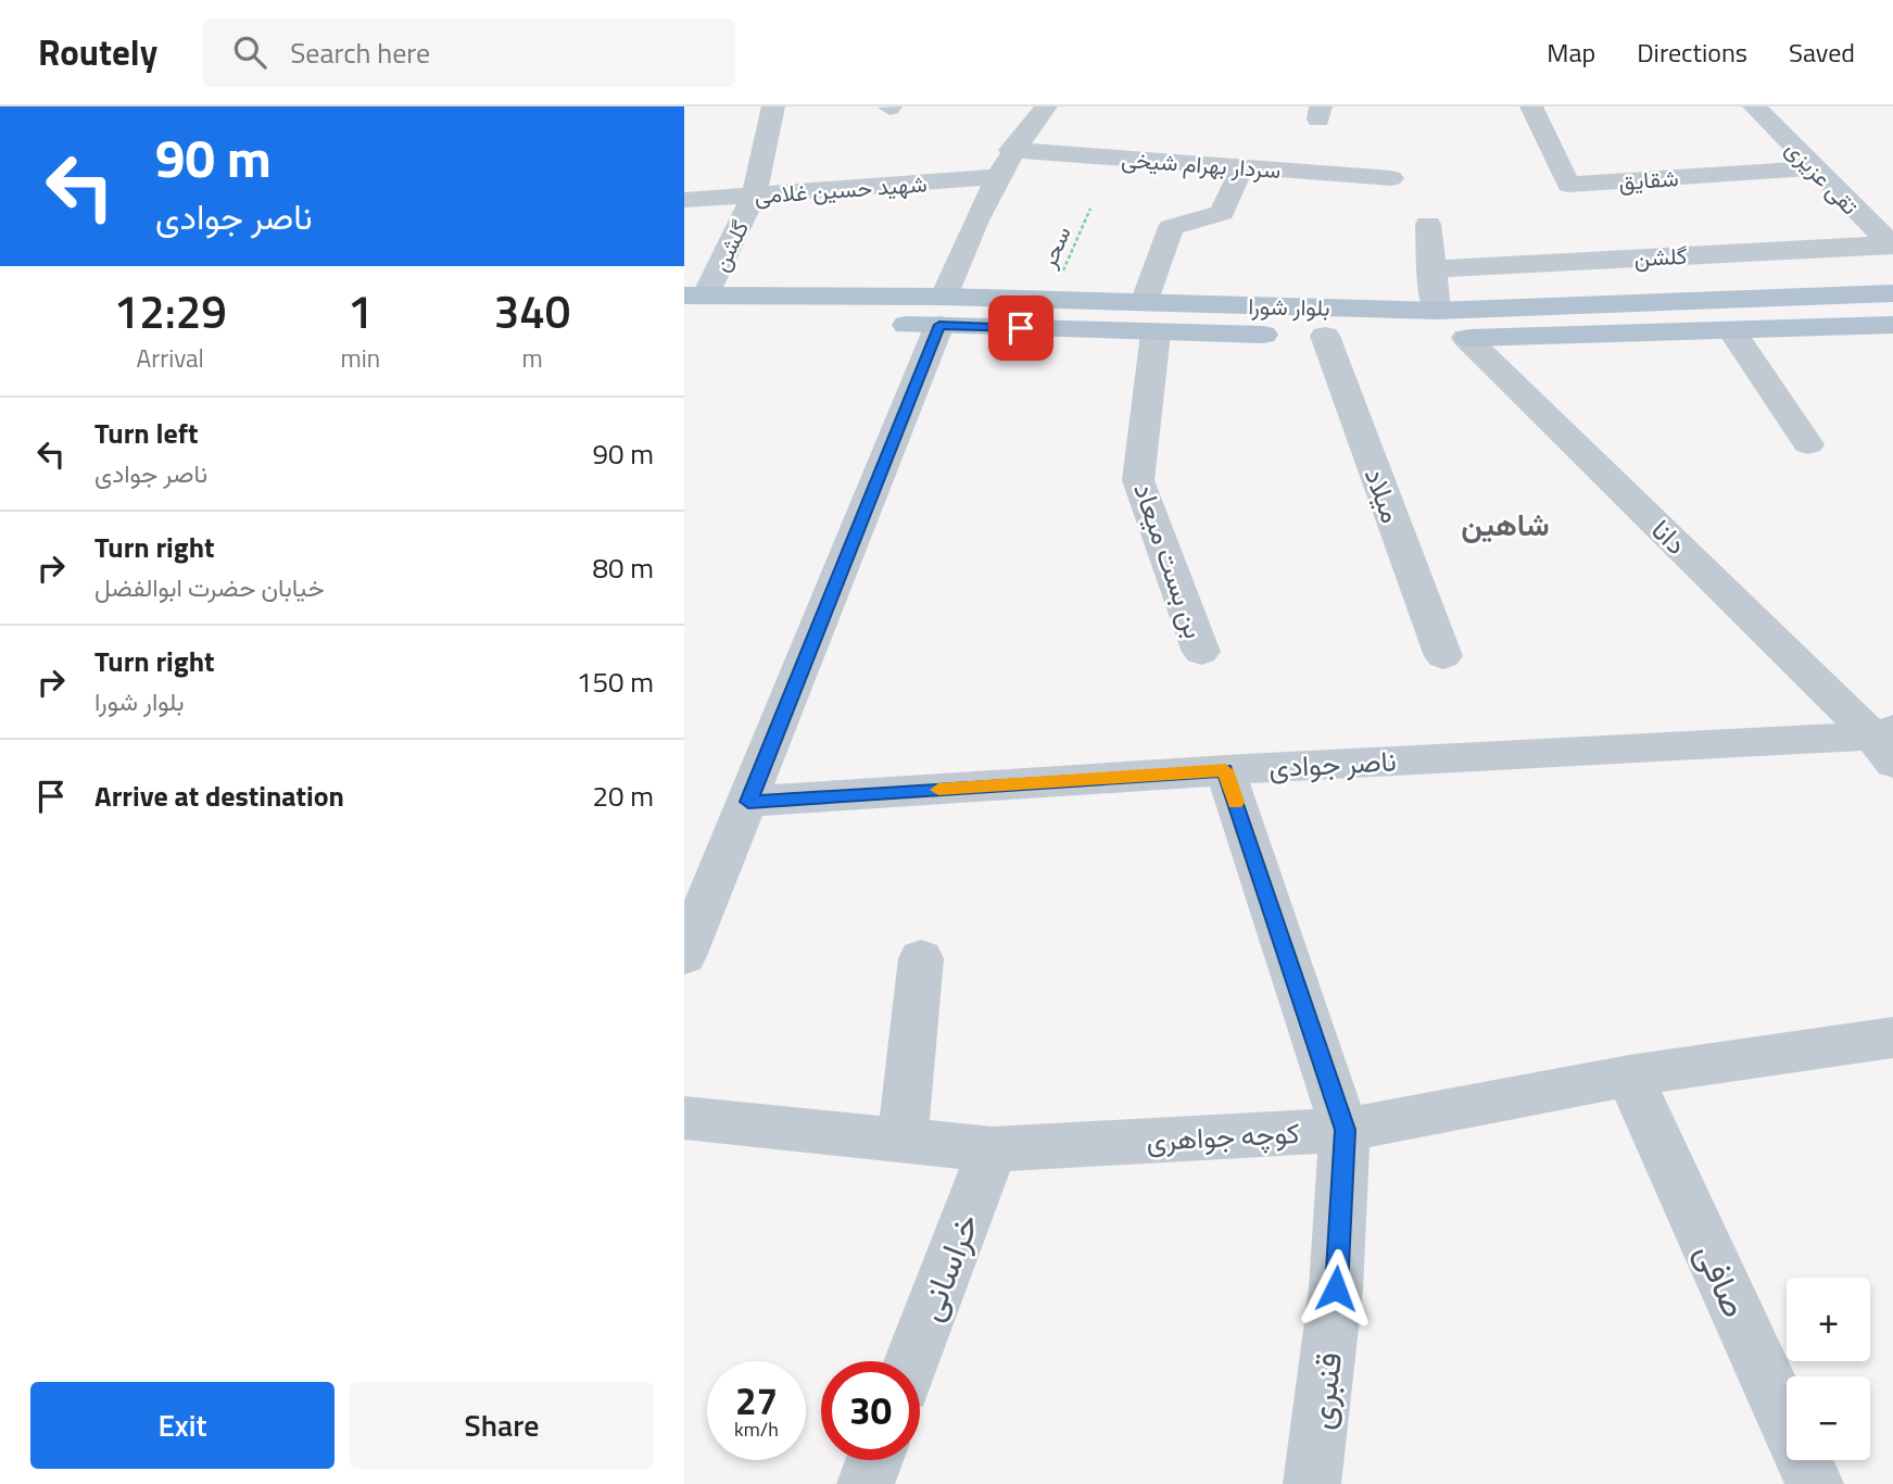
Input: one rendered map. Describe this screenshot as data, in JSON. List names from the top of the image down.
{
  "streets": {
    "main road": ["بلوار شورا"],
    "street": [
      "سردار بهرام شیخی",
      "تقی عزیزی",
      "شقایق",
      "شهید حسین غلامی",
      "گلشن",
      "میلاد",
      "دانا",
      "بن بست میعاد",
      "ناصر جوادی",
      "کوچه جواهری",
      "خراسانی",
      "صافی",
      "قنبری"
    ],
    "path": ["سحر"]
  },
  "crossings": [
    ["سردار بهرام شیخی", "بن بست میعاد"],
    ["تقی عزیزی", "شقایق"],
    ["تقی عزیزی", "گلشن"],
    ["شهید حسین غلامی", "گلشن"],
    ["گلشن", "بلوار شورا"],
    ["سحر", "بلوار شورا"],
    ["بلوار شورا", "میلاد"],
    ["بلوار شورا", "دانا"],
    ["بلوار شورا", "بن بست میعاد"],
    ["دانا", "ناصر جوادی"],
    ["ناصر جوادی", "قنبری"],
    ["کوچه جواهری", "خراسانی"],
    ["کوچه جواهری", "صافی"],
    ["کوچه جواهری", "قنبری"]
  ],
  "districts": ["شاهین"],
  "page": {
    "header": "Routely",
    "search": "Search here",
    "nav": ["Map", "Directions", "Saved"],
    "turn": ["90 m", "ناصر جوادی"],
    "eta": [
      "12:29",
      "Arrival",
      "1",
      "min",
      "340",
      "m"
    ],
    "list": [
      {
        "name": "Turn left",
        "note": "ناصر جوادی",
        "value": "90 m"
      },
      {
        "name": "Turn right",
        "note": "خیابان حضرت ابوالفضل",
        "value": "80 m"
      },
      {
        "name": "Turn right",
        "note": "بلوار شورا",
        "value": "150 m"
      },
      {
        "name": "Arrive at destination",
        "value": "20 m"
      }
    ],
    "map_buttons": ["+", "−"],
    "speed": "27 km/h",
    "limit": "30",
    "buttons": ["Exit", "Share"]
  }
}
